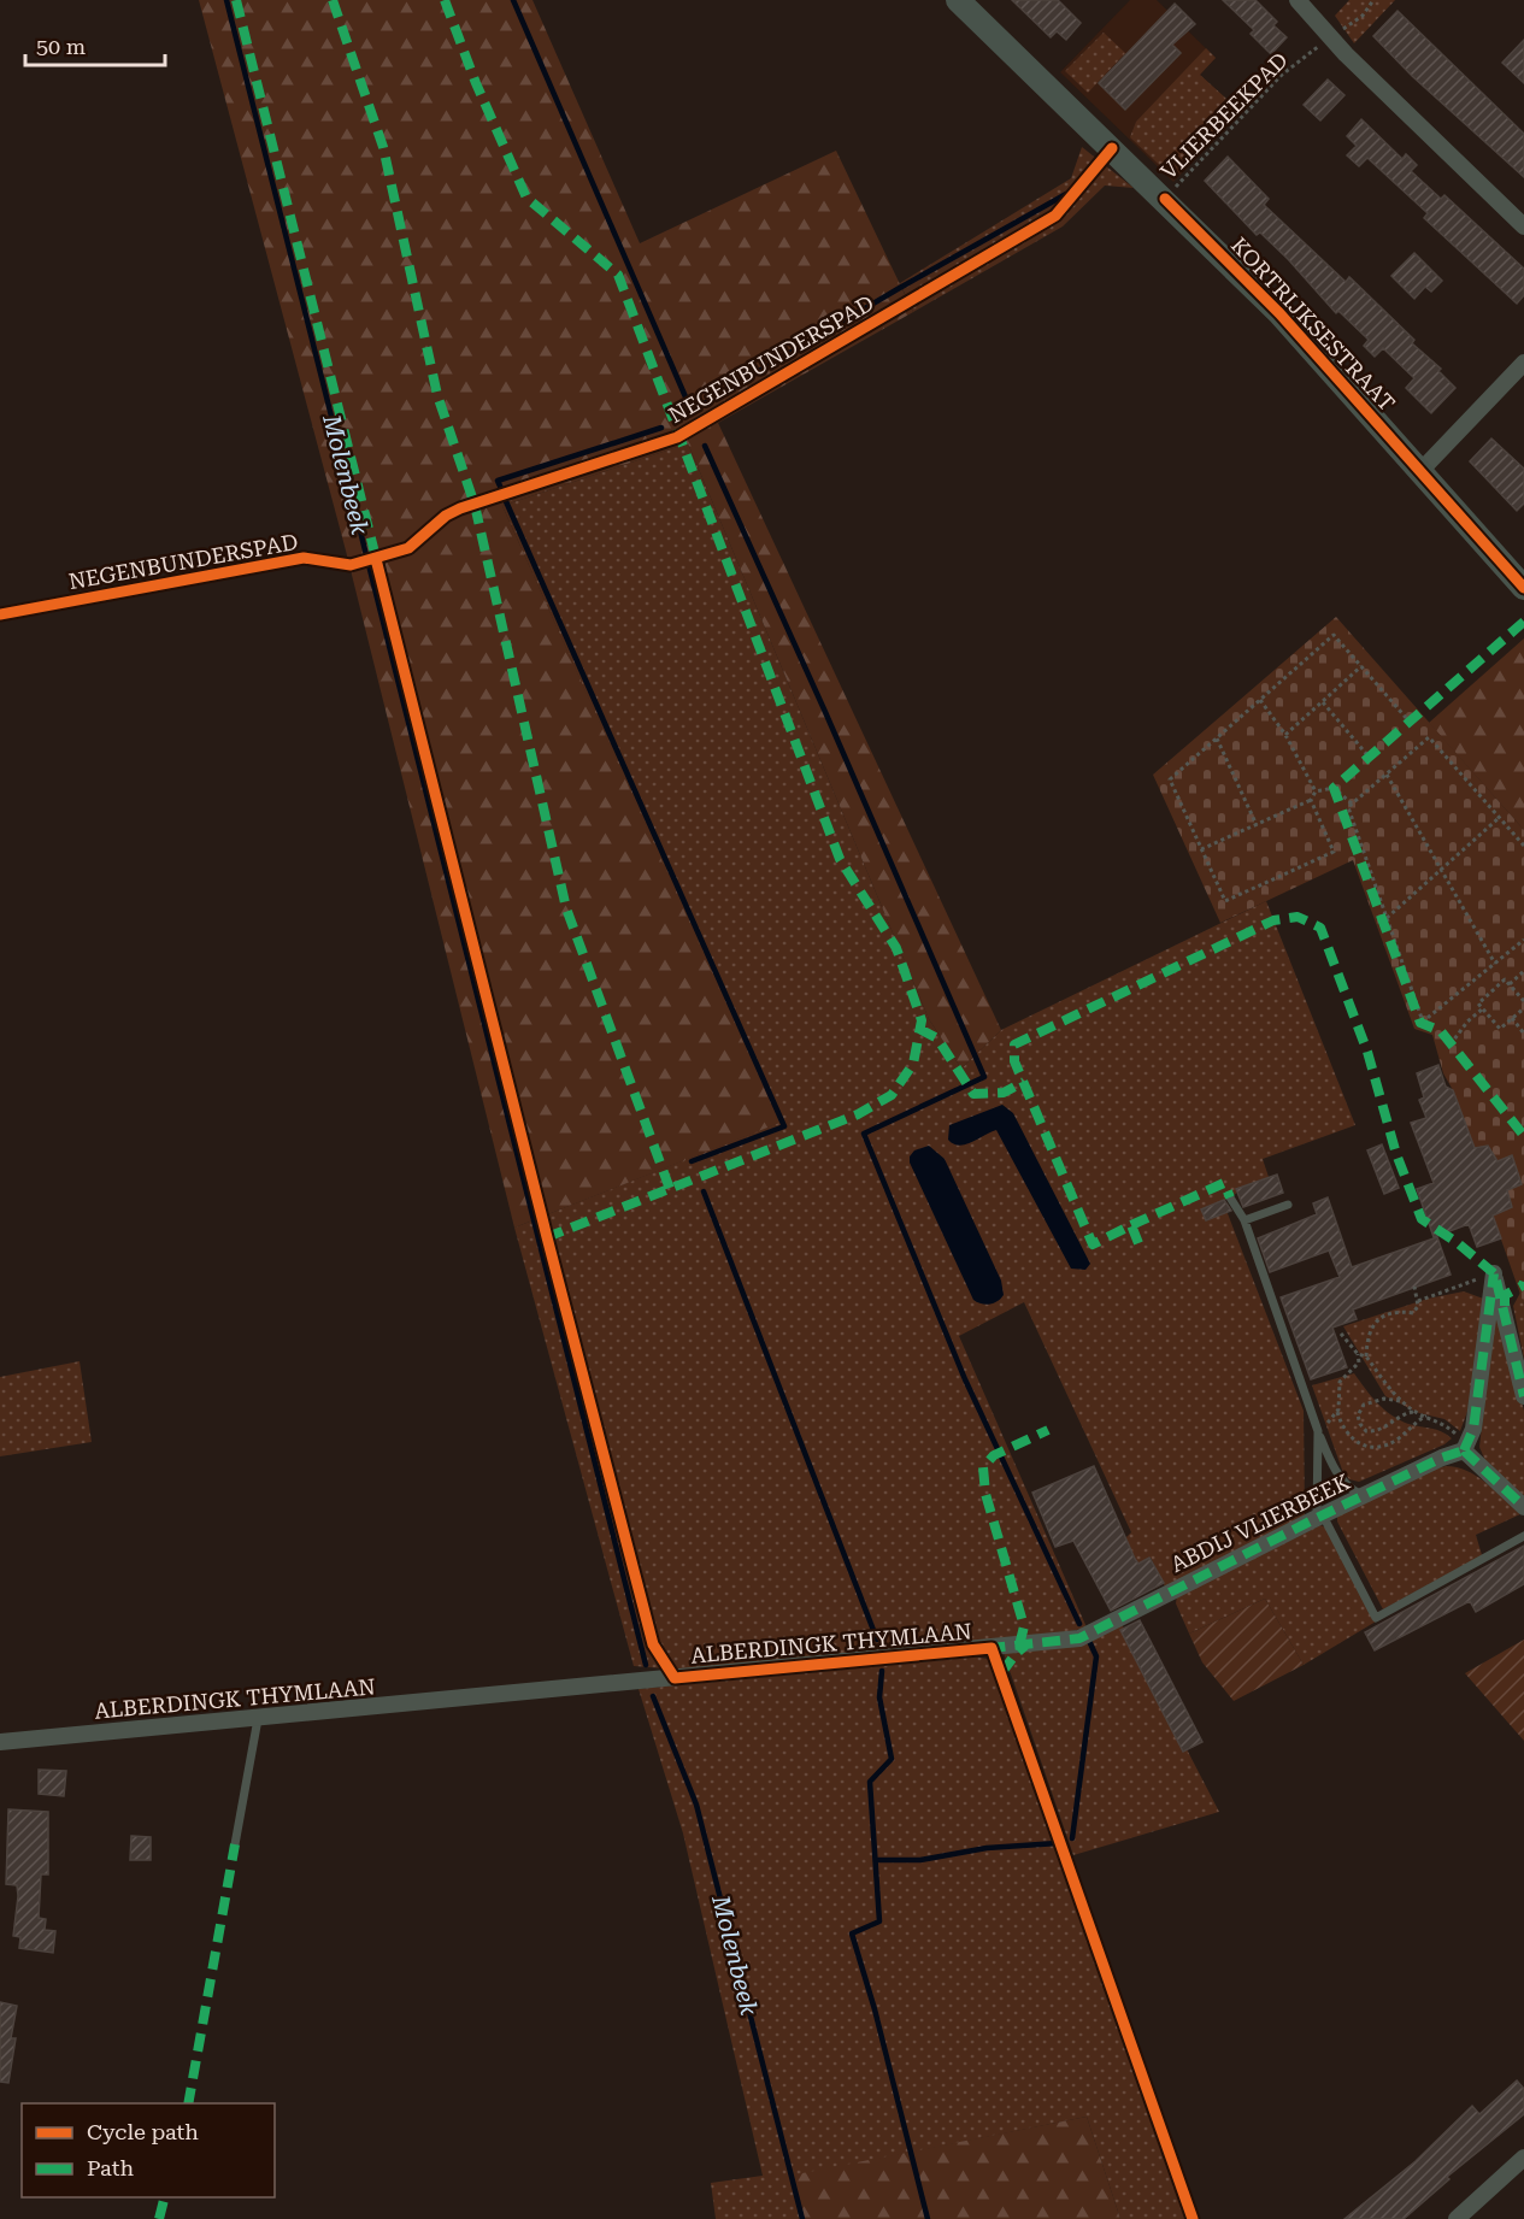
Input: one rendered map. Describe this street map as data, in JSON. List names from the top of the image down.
{
  "streets": {
    "street": ["KORTRIJKSESTRAAT", "ABDIJ VLIERBEEK", "ALBERDINGK THYMLAAN"],
    "path": ["VLIERBEEKPAD"],
    "cycle path": ["NEGENBUNDERSPAD"]
  },
  "crossings": [
    ["VLIERBEEKPAD", "KORTRIJKSESTRAAT"],
    ["ABDIJ VLIERBEEK", "ALBERDINGK THYMLAAN"]
  ],
  "water": ["Molenbeek"],
  "legend": ["Cycle path", "Path"],
  "scale_bar": "50 m"
}
